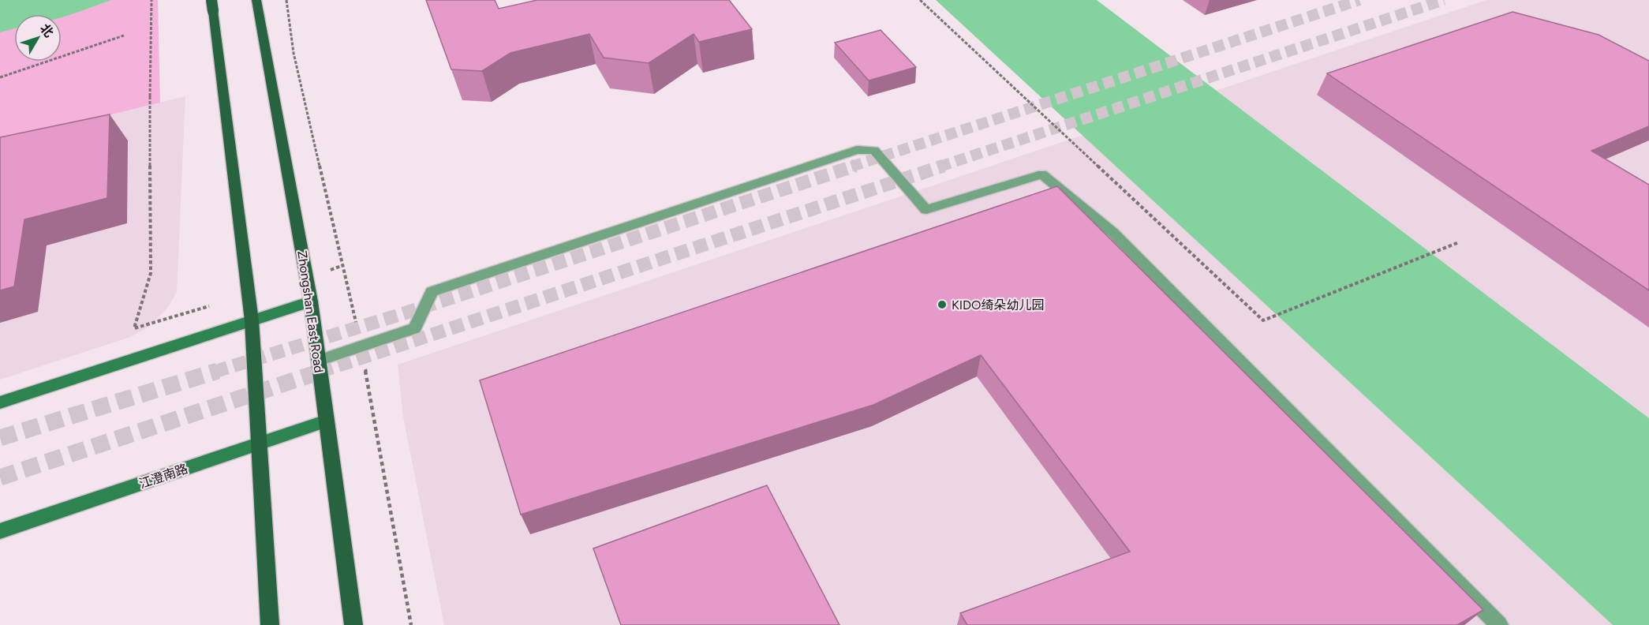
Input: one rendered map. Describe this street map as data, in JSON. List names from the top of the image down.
{
  "streets": {
    "main road": ["Zhongshan East Road", "江澄南路"]
  },
  "crossings": [
    ["Zhongshan East Road", "江澄南路"]
  ],
  "places": ["KIDO绮朵幼儿园"],
  "north": "top right"
}
